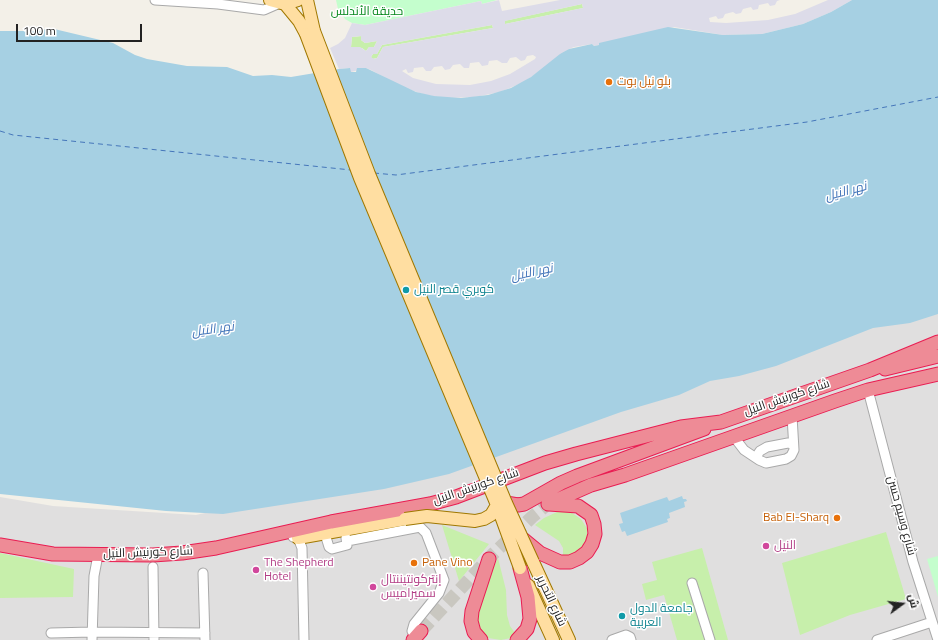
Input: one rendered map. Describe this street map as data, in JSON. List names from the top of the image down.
{
  "streets": {
    "highway": ["شارع كورنيش النيل"],
    "main road": ["شارع التحرير"],
    "street": ["شارع وسيم حسن"]
  },
  "crossings": [
    ["شارع كورنيش النيل", "شارع وسيم حسن"],
    ["شارع كورنيش النيل", "شارع التحرير"]
  ],
  "water": ["نهر النيل"],
  "parks": ["حديقة الأندلس"],
  "places": [
    "بلو نيل بوت",
    "كوبري قصر النيل",
    "Bab El-Sharq",
    "النيل",
    "Pane Vino",
    "The Shepherd Hotel",
    "إنتركونتيننتال سميراميس",
    "جامعة الدول العربية"
  ],
  "scale_bar": "100 m",
  "north": "right"
}
